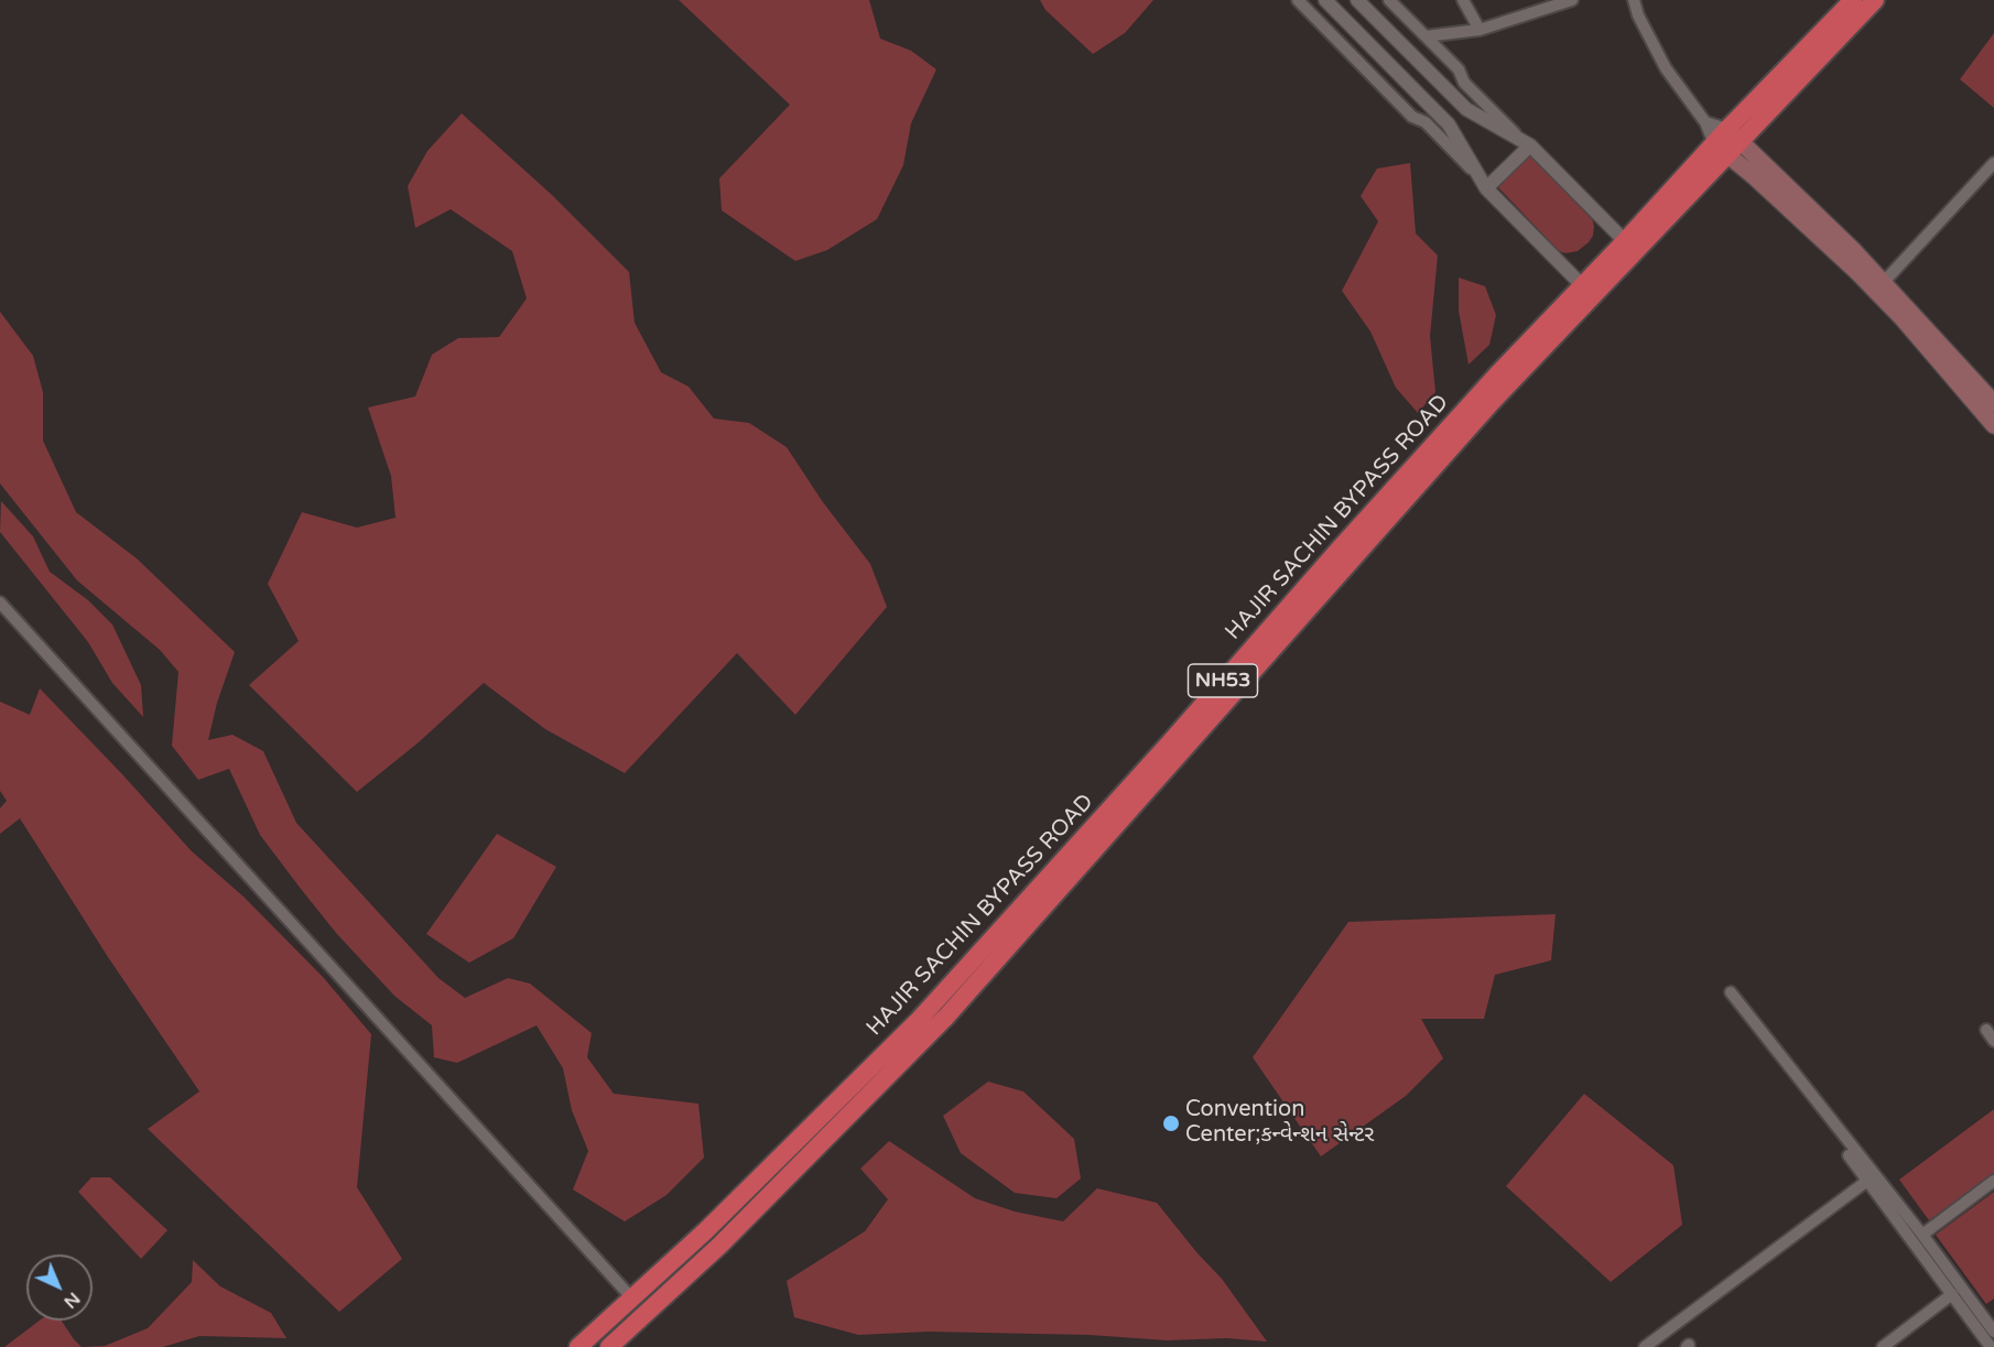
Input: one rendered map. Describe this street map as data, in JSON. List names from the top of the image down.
{
  "streets": {
    "highway": ["HAJIR SACHIN BYPASS ROAD", "NH53"]
  },
  "crossings": [
    ["HAJIR SACHIN BYPASS ROAD", "NH53"]
  ],
  "places": ["Convention Center;કન્વેન્શન સેન્ટર"],
  "north": "bottom right"
}
